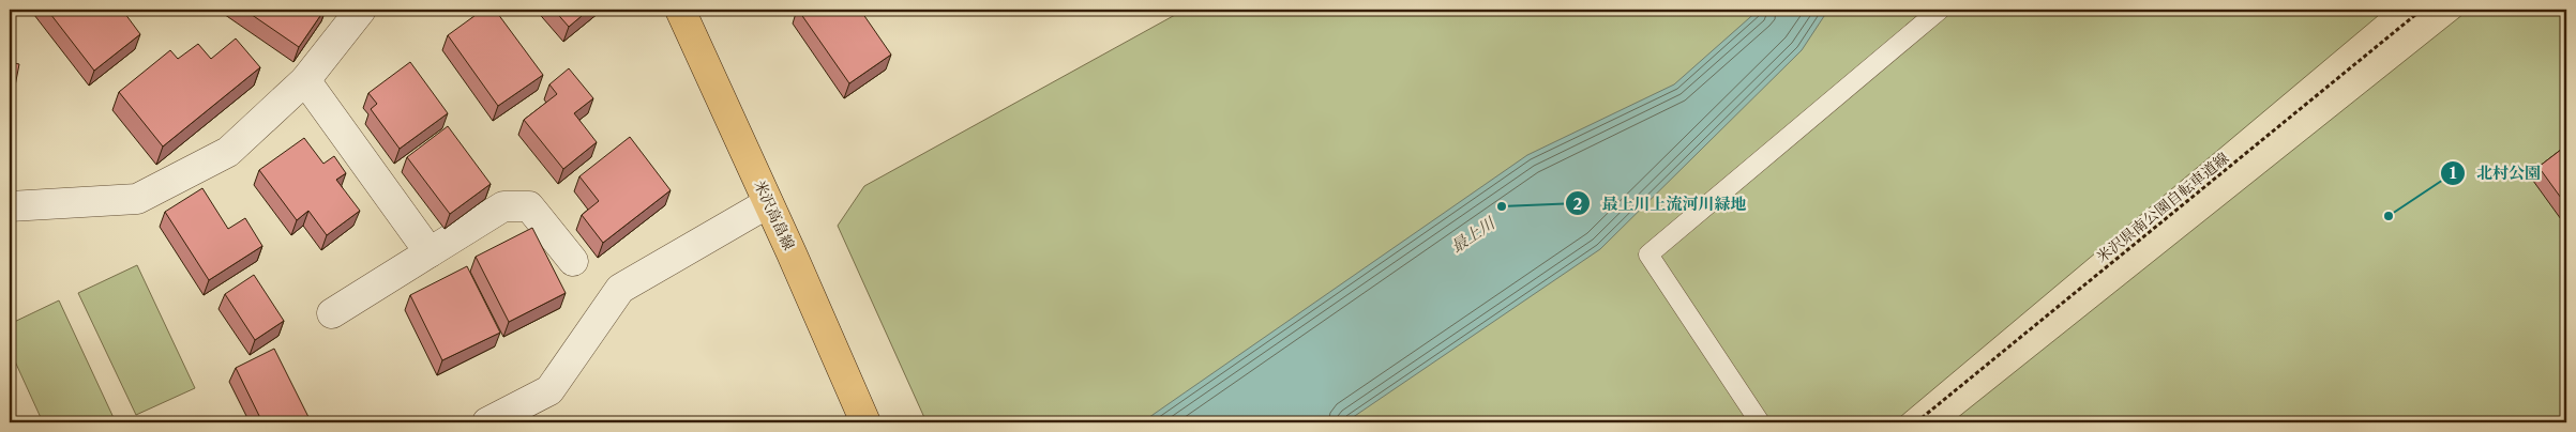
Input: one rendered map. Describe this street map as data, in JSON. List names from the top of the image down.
{
  "streets": {
    "main road": ["米沢高畠線"],
    "path": ["米沢県南公園自転車道線"]
  },
  "water": ["最上川"],
  "places": ["最上川上流河川緑地", "北村公園"]
}
